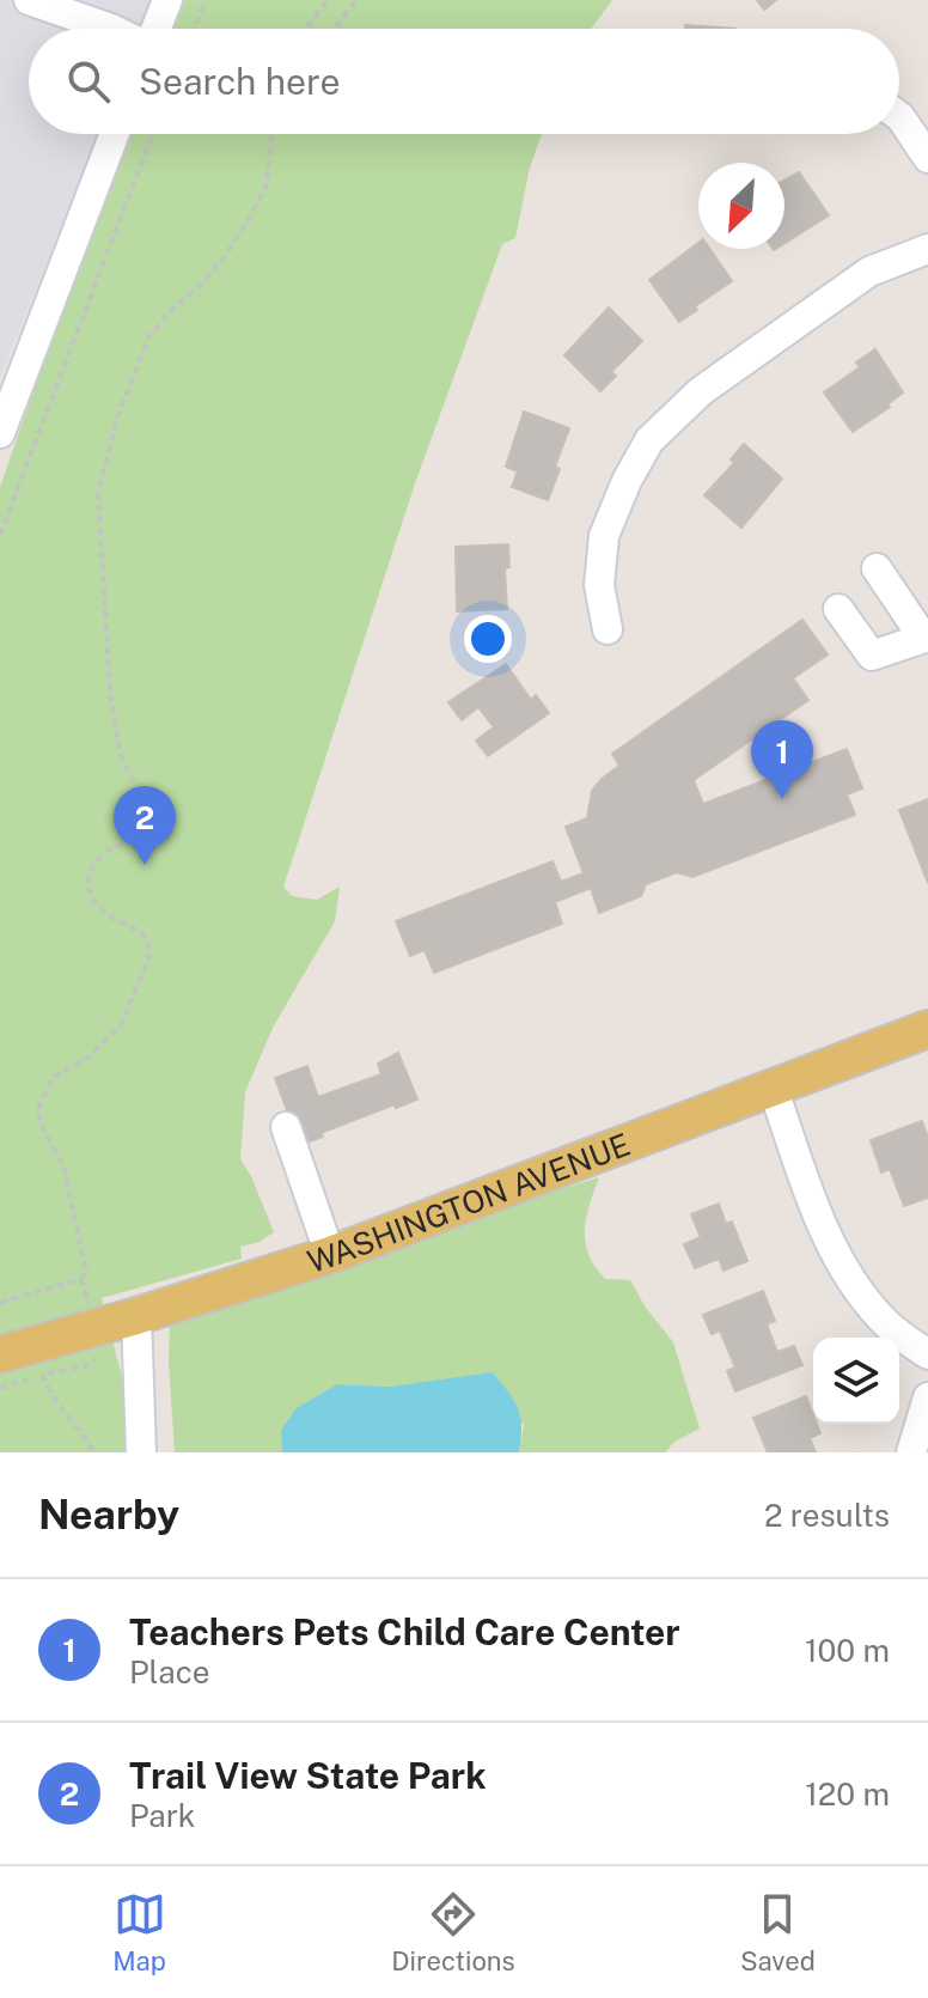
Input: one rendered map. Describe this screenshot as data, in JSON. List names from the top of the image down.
{
  "streets": {
    "main road": ["WASHINGTON AVENUE"]
  },
  "north": "bottom left",
  "page": {
    "search": "Search here",
    "pins": ["1", "2"],
    "heading": ["Nearby", "2 results"],
    "list": [
      {
        "mark": "1",
        "name": "Teachers Pets Child Care Center",
        "note": "Place",
        "value": "100 m"
      },
      {
        "mark": "2",
        "name": "Trail View State Park",
        "note": "Park",
        "value": "120 m"
      }
    ],
    "nav": ["Map", "Directions", "Saved"]
  }
}
